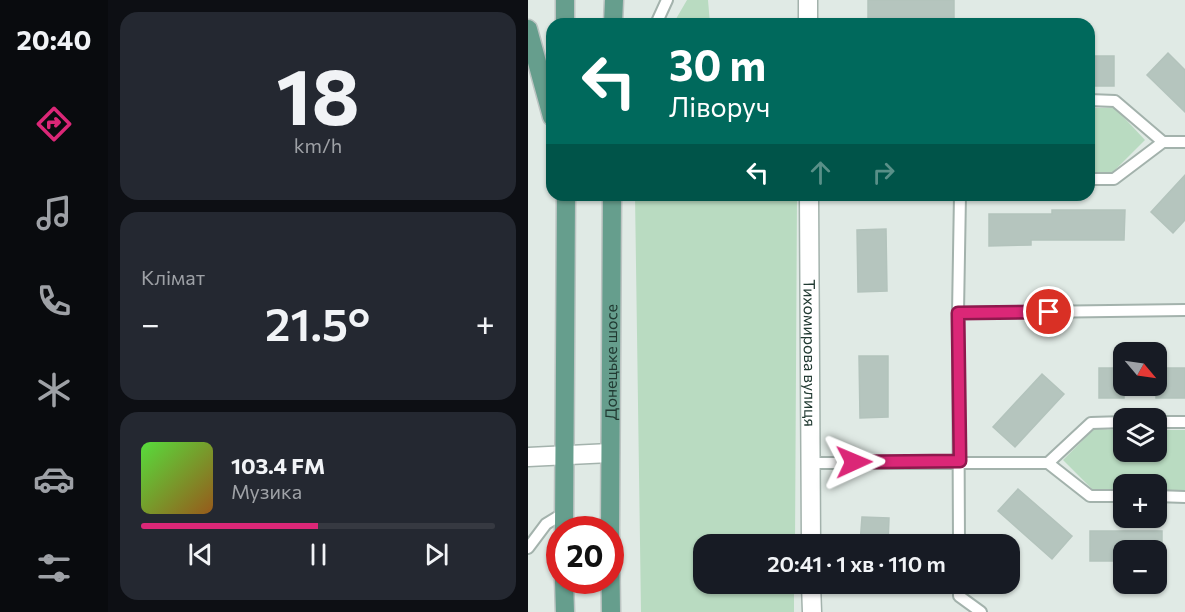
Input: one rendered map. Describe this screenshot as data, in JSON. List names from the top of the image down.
{
  "streets": {
    "main road": ["Донецьке шосе"],
    "street": ["Тихомирова вулиця"]
  },
  "north": "bottom right",
  "page": {
    "tabs": "20:40",
    "tile": [
      ["18", "km/h"],
      "Клімат"
    ],
    "turn": ["30 m", "Ліворуч"],
    "heat": ["−", "21.5°", "+"],
    "map_buttons": ["+", "−"],
    "song": ["103.4 FM", "Музика"],
    "limit": "20",
    "trip": "20:41 · 1 хв · 110 m"
  }
}
